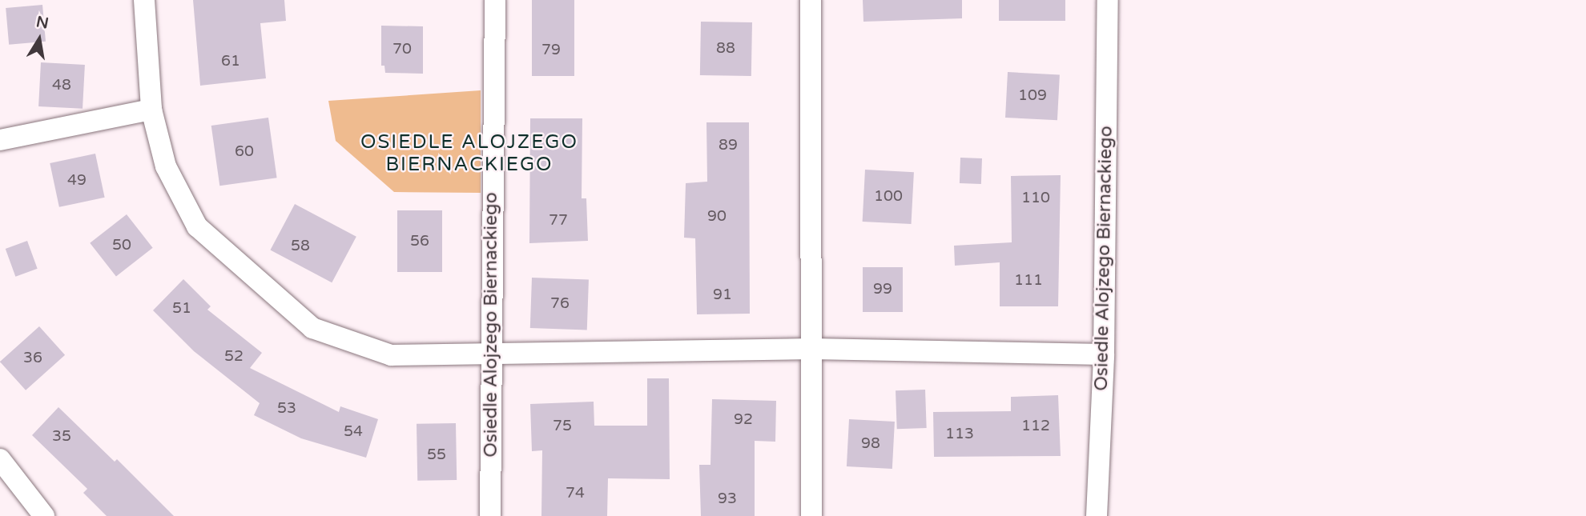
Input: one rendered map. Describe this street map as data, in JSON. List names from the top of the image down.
{
  "streets": {
    "street": ["Osiedle Alojzego Biernackiego"]
  },
  "districts": ["OSIEDLE ALOJZEGO BIERNACKIEGO"],
  "house_numbers": [
    "88",
    "70",
    "79",
    "61",
    "48",
    "109",
    "89",
    "60",
    "49",
    "100",
    "110",
    "90",
    "77",
    "56",
    "50",
    "58",
    "111",
    "99",
    "91",
    "76",
    "51",
    "52",
    "36",
    "53",
    "92",
    "75",
    "112",
    "54",
    "113",
    "35",
    "98",
    "55",
    "74",
    "93"
  ],
  "north": "top"
}
